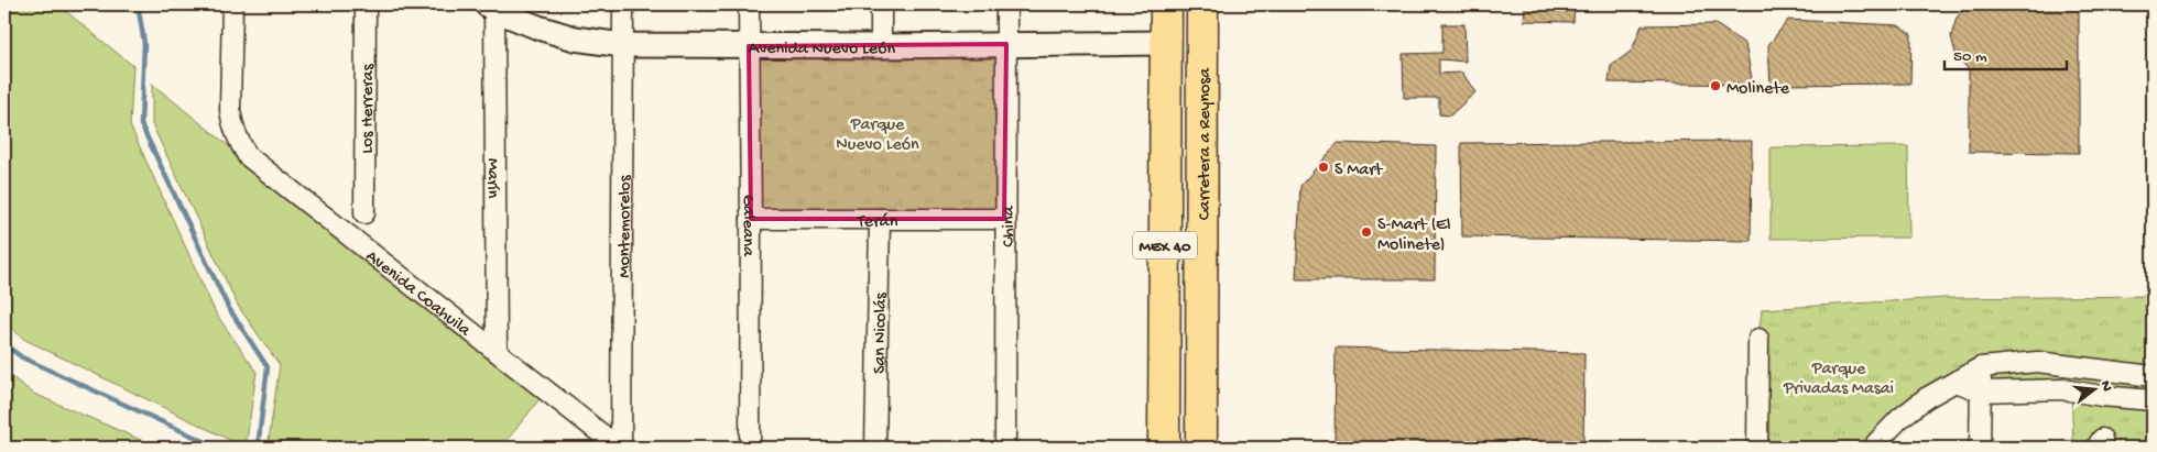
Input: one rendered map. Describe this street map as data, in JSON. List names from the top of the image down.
{
  "streets": {
    "main road": ["Carretera a Reynosa", "MEX 40"],
    "street": [
      "Avenida Nuevo León",
      "Los Herreras",
      "Marín",
      "Terán",
      "Montemorelos",
      "Galeana",
      "China",
      "Avenida Coahuila",
      "San Nicolás"
    ]
  },
  "crossings": [
    ["Avenida Nuevo León", "Marín"],
    ["Avenida Nuevo León", "Montemorelos"],
    ["Avenida Nuevo León", "Galeana"],
    ["Avenida Nuevo León", "China"],
    ["Avenida Nuevo León", "MEX 40"],
    ["Marín", "Avenida Coahuila"],
    ["Terán", "Galeana"],
    ["Terán", "China"],
    ["Terán", "San Nicolás"],
    ["Montemorelos", "Avenida Coahuila"]
  ],
  "parks": ["Parque Nuevo León", "Parque Privadas Masai"],
  "places": ["Molinete", "S Mart", "S-Mart (El Molinete)"],
  "scale_bar": "50 m",
  "north": "right"
}
